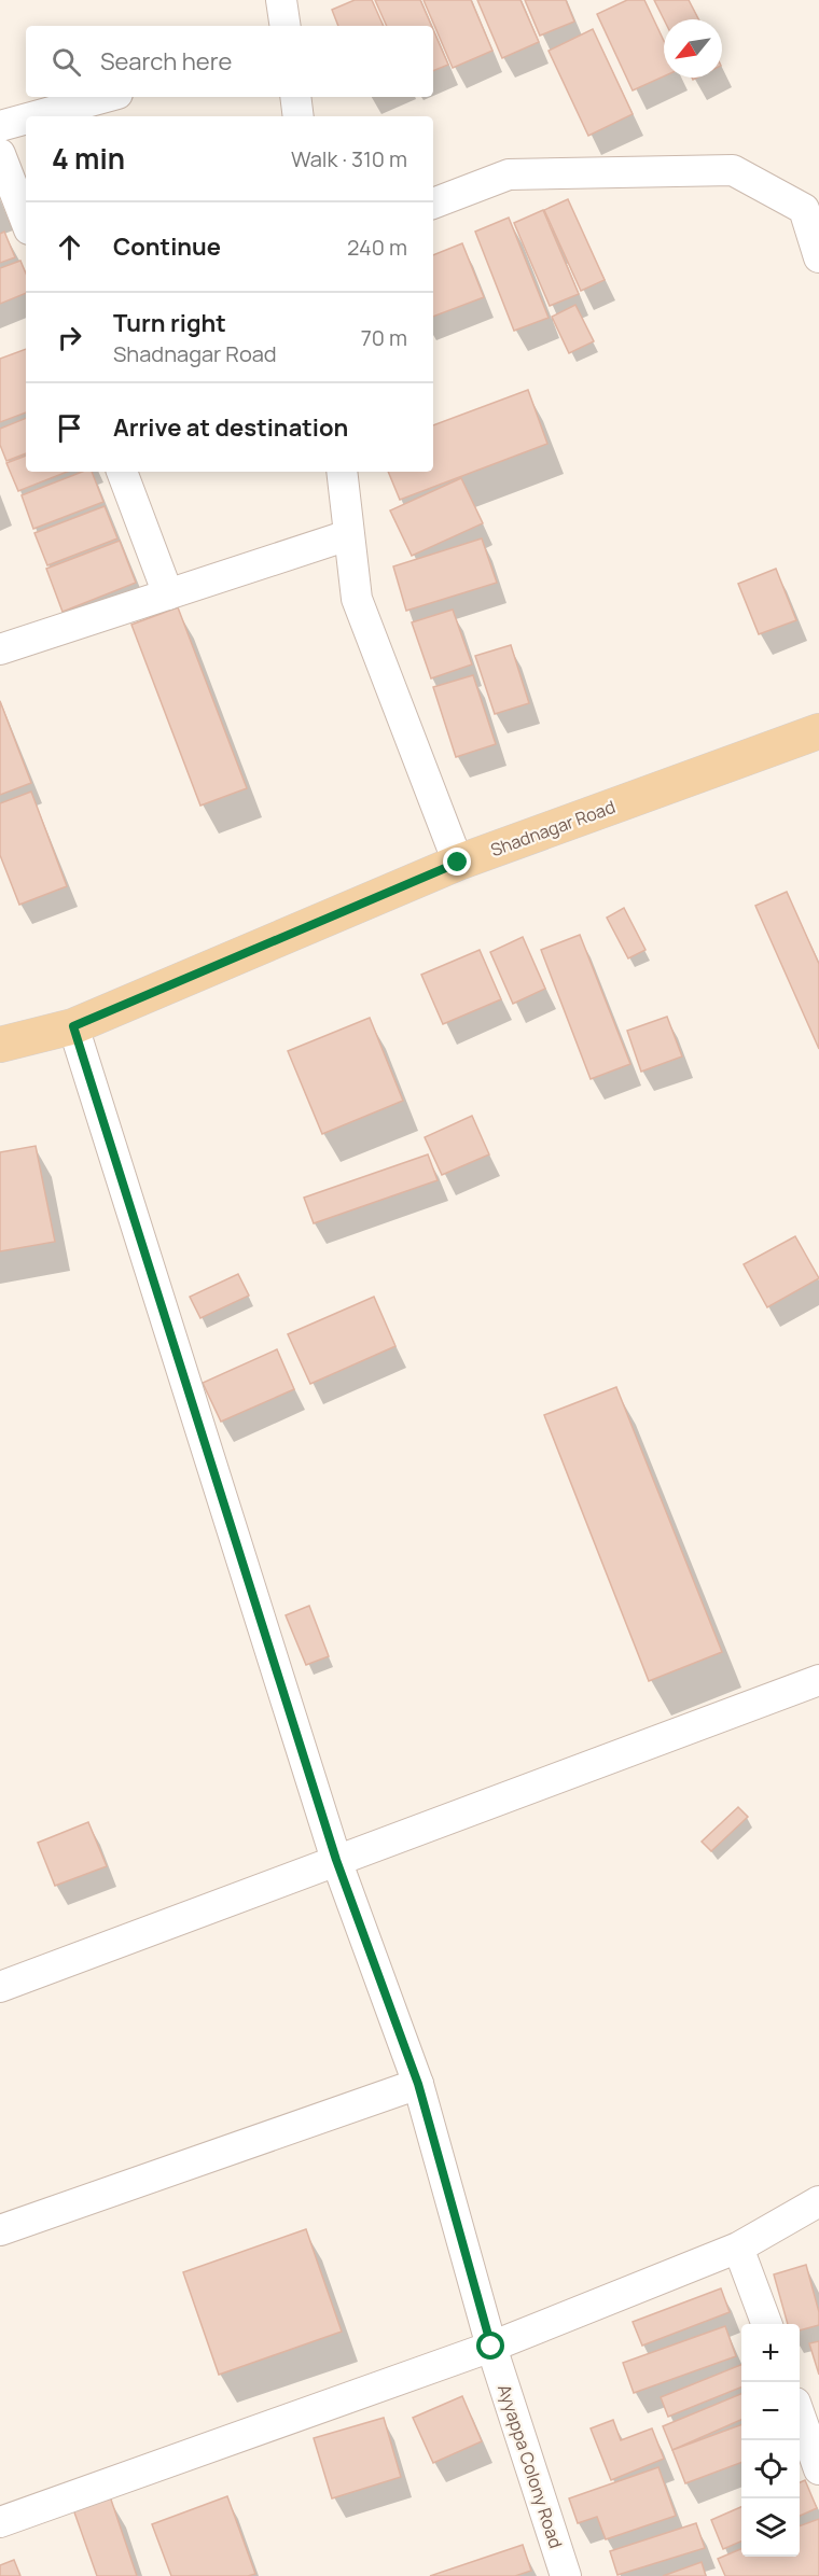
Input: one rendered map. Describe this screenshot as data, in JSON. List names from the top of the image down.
{
  "streets": {
    "main road": ["Shadnagar Road"],
    "street": ["Ayyappa Colony Road"]
  },
  "crossings": [
    ["Shadnagar Road", "Ayyappa Colony Road"]
  ],
  "north": "bottom left",
  "page": {
    "search": "Search here",
    "heading": ["4 min", "Walk · 310 m"],
    "list": [
      ["Continue", "240 m"],
      ["Turn right", "Shadnagar Road", "70 m"],
      "Arrive at destination"
    ],
    "map_buttons": ["+", "−"]
  }
}
